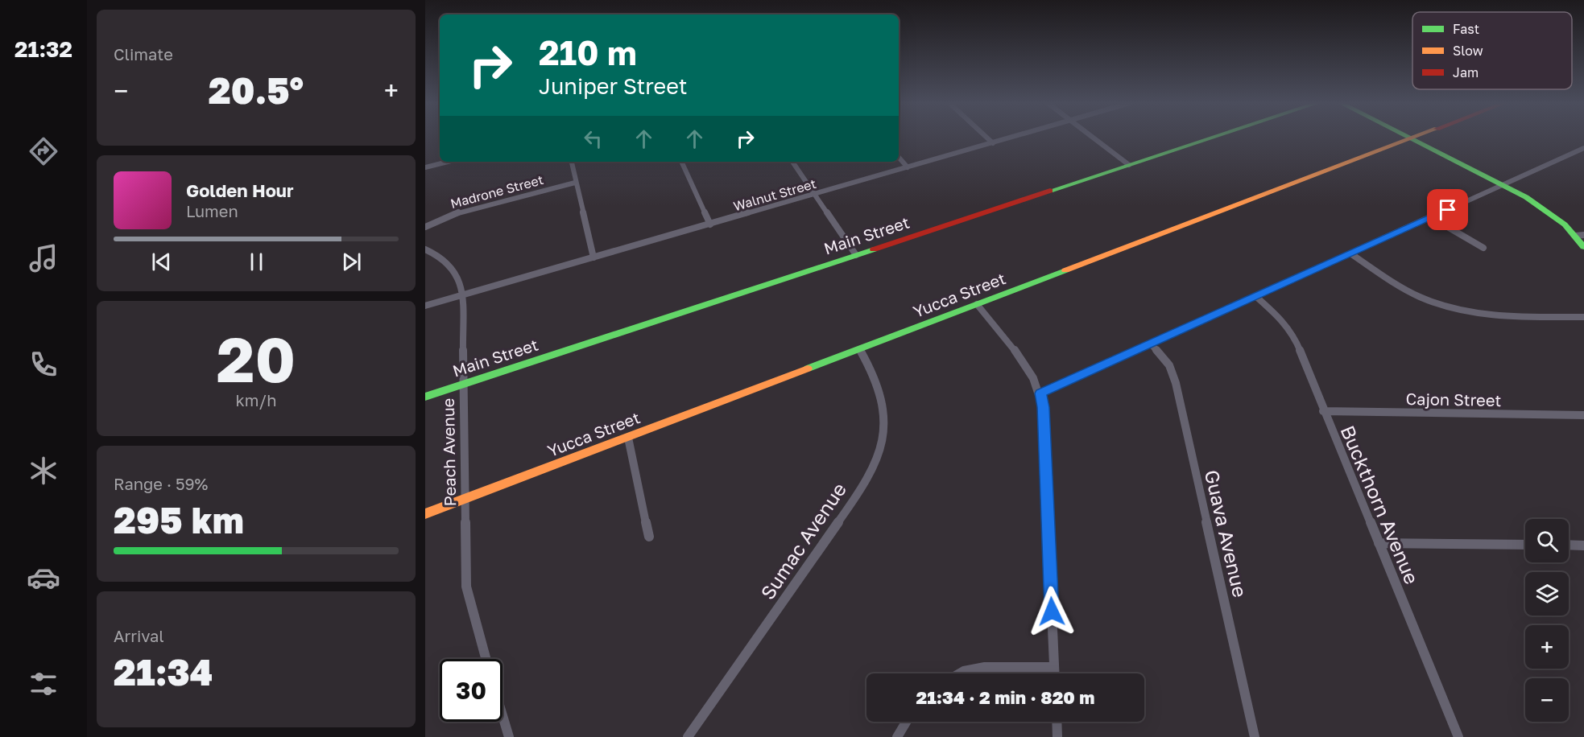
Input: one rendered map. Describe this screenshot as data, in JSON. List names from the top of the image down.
{
  "streets": {
    "street": [
      "Madrone Street",
      "Walnut Street",
      "Main Street",
      "Yucca Street",
      "Cajon Street",
      "Peach Avenue",
      "Buckthorn Avenue",
      "Guava Avenue",
      "Sumac Avenue"
    ]
  },
  "crossings": [
    ["Walnut Street", "Peach Avenue"],
    ["Main Street", "Peach Avenue"],
    ["Yucca Street", "Peach Avenue"],
    ["Yucca Street", "Sumac Avenue"],
    ["Cajon Street", "Buckthorn Avenue"]
  ],
  "legend": ["Fast", "Slow", "Jam"],
  "page": {
    "tabs": "21:32",
    "tile": [
      "Climate",
      ["20", "km/h"],
      ["Range · 59%", "295 km"],
      ["Arrival", "21:34"]
    ],
    "turn": ["210 m", "Juniper Street"],
    "heat": ["−", "20.5°", "+"],
    "song": ["Golden Hour", "Lumen"],
    "map_buttons": ["+", "−"],
    "limit": "30",
    "trip": "21:34 · 2 min · 820 m"
  }
}
